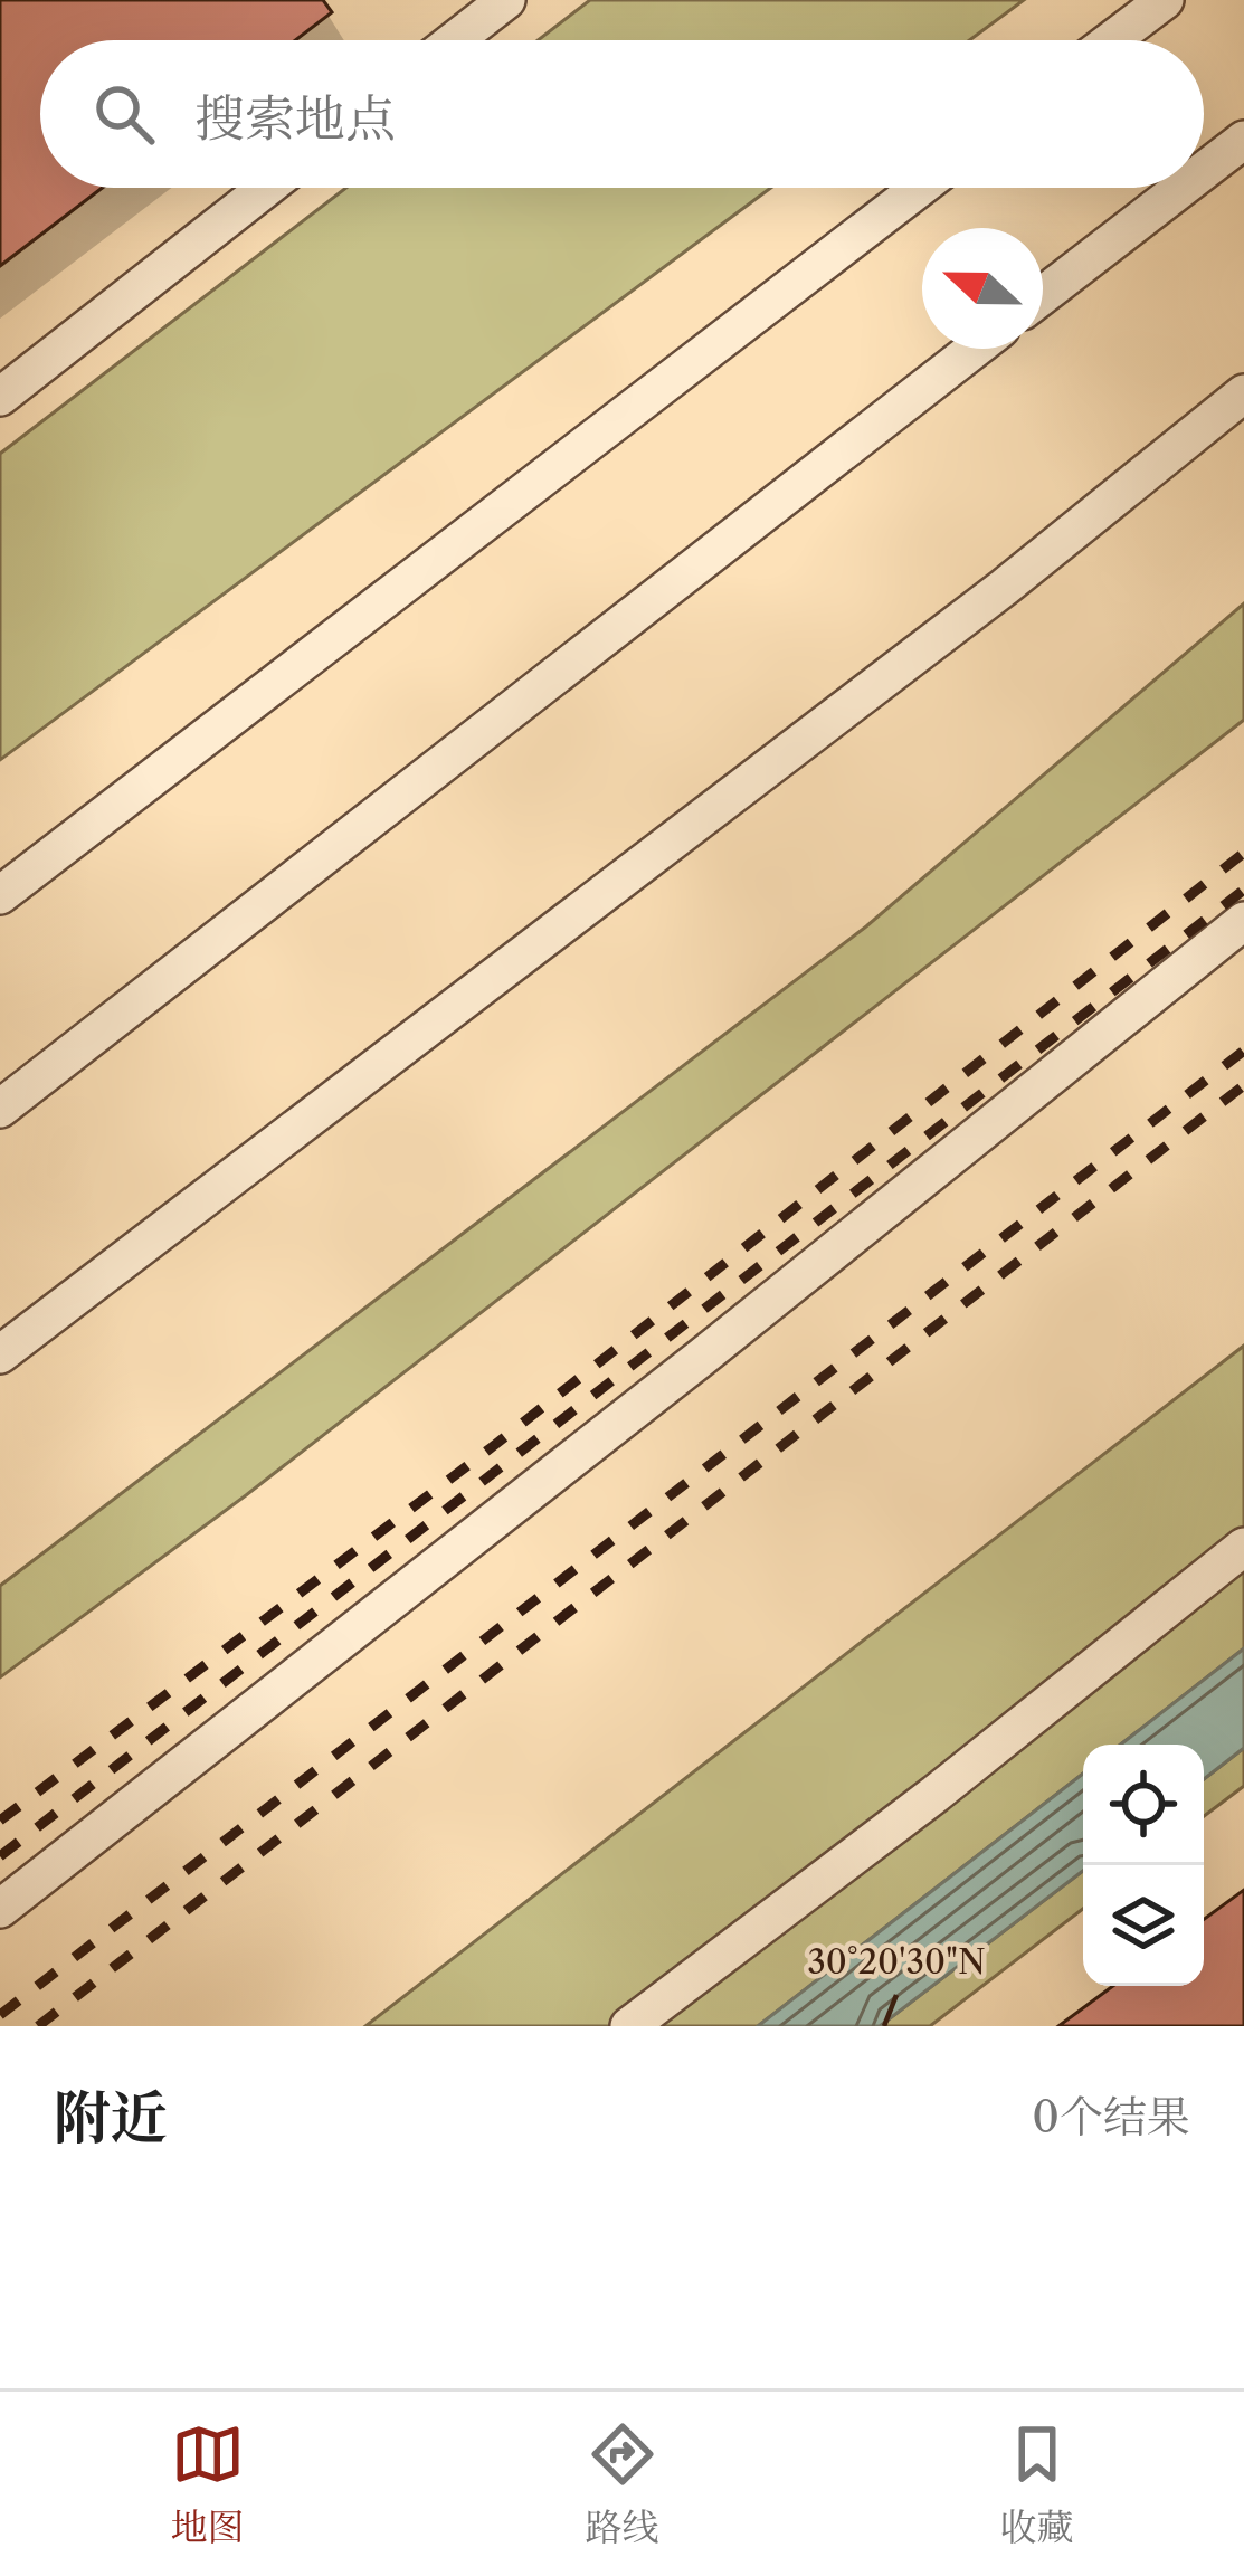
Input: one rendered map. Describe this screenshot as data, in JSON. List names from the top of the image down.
{
  "north": "left",
  "page": {
    "search": "搜索地点",
    "heading": ["附近", "0个结果"],
    "nav": ["地图", "路线", "收藏"]
  },
  "coordinates": ["30°20'30\"N"]
}
